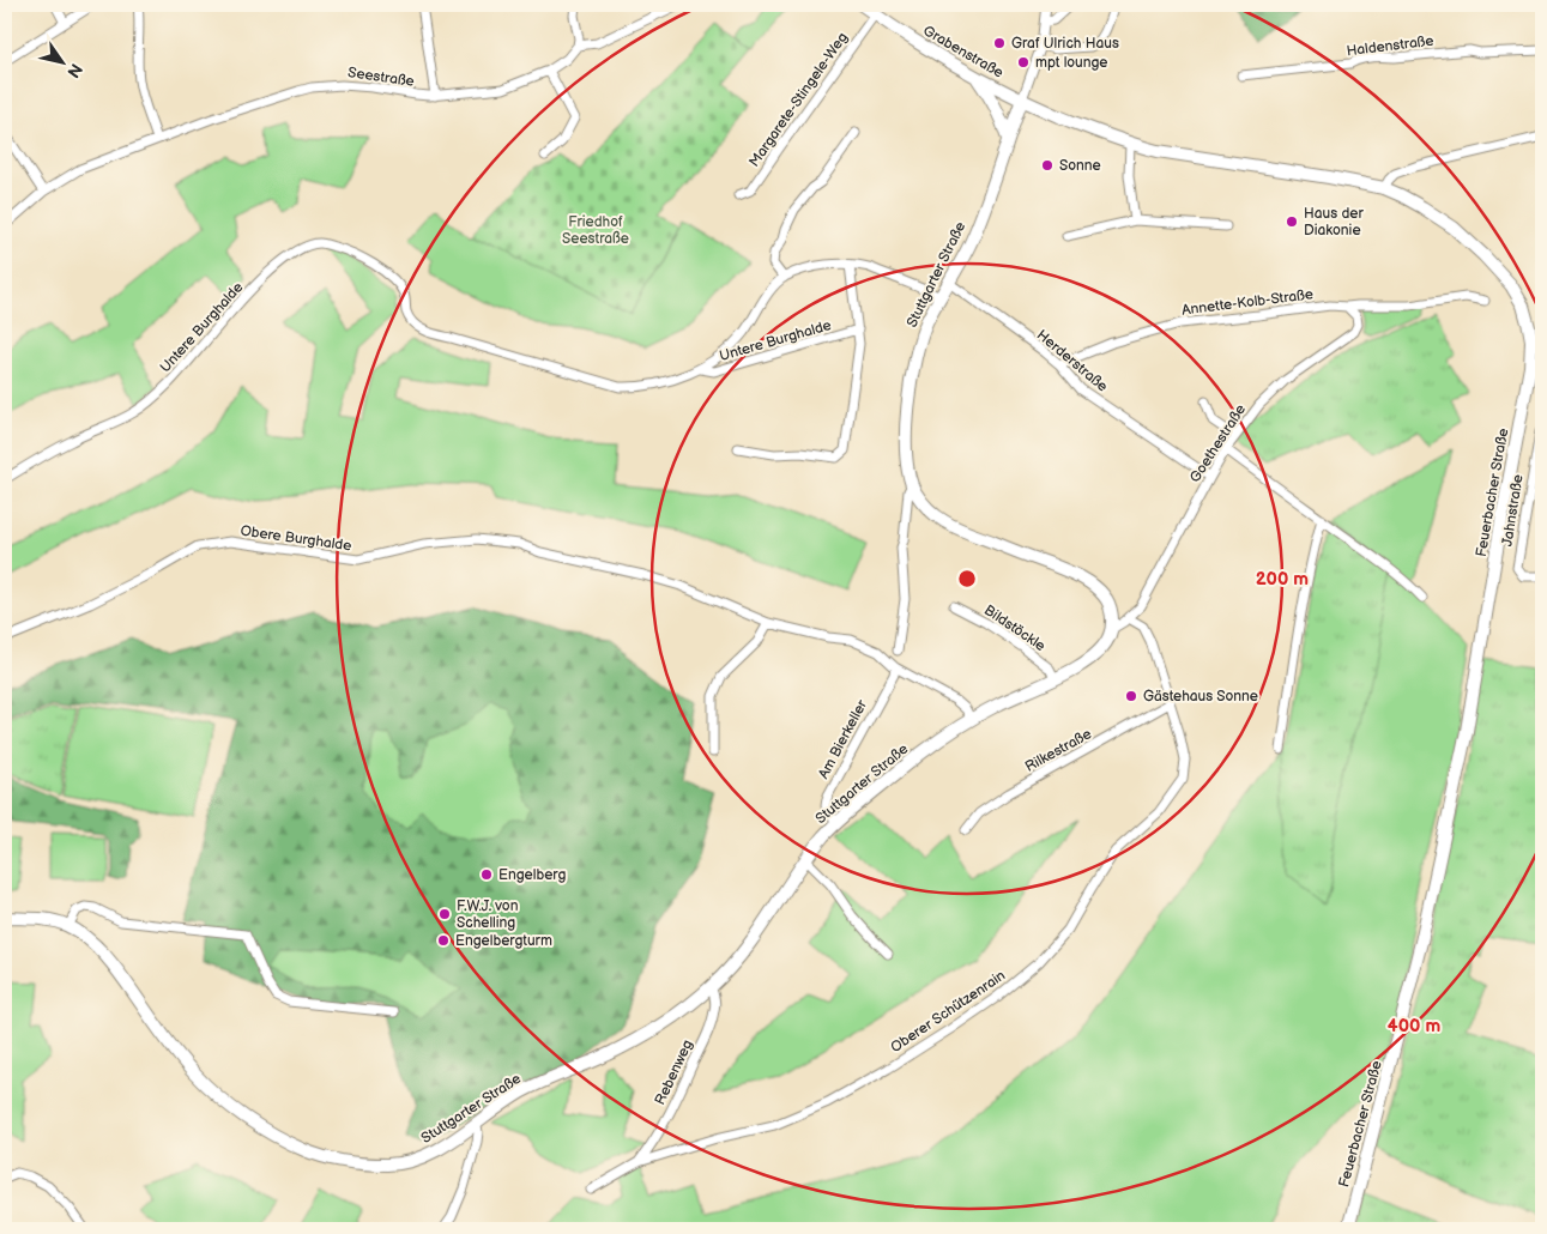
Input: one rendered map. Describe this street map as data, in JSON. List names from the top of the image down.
{
  "streets": {
    "main road": ["Grabenstraße", "Stuttgarter Straße", "Feuerbacher Straße"],
    "street": [
      "Haldenstraße",
      "Seestraße",
      "Margarete-Stingele-Weg",
      "Annette-Kolb-Straße",
      "Untere Burghalde",
      "Herderstraße",
      "Goethestraße",
      "Jahnstraße",
      "Obere Burghalde",
      "Bildstöckle",
      "Am Bierkeller",
      "Rilkestraße",
      "Oberer Schützenrain",
      "Rebenweg"
    ]
  },
  "crossings": [
    ["Grabenstraße", "Margarete-Stingele-Weg"],
    ["Grabenstraße", "Stuttgarter Straße"],
    ["Grabenstraße", "Feuerbacher Straße"],
    ["Stuttgarter Straße", "Herderstraße"],
    ["Stuttgarter Straße", "Goethestraße"],
    ["Stuttgarter Straße", "Feuerbacher Straße"],
    ["Stuttgarter Straße", "Obere Burghalde"],
    ["Stuttgarter Straße", "Bildstöckle"],
    ["Stuttgarter Straße", "Am Bierkeller"],
    ["Stuttgarter Straße", "Rebenweg"],
    ["Annette-Kolb-Straße", "Herderstraße"],
    ["Annette-Kolb-Straße", "Goethestraße"],
    ["Herderstraße", "Goethestraße"],
    ["Goethestraße", "Oberer Schützenrain"],
    ["Obere Burghalde", "Am Bierkeller"],
    ["Rilkestraße", "Oberer Schützenrain"],
    ["Oberer Schützenrain", "Rebenweg"]
  ],
  "parks": ["Friedhof Seestraße"],
  "places": [
    "Graf Ulrich Haus",
    "mpt lounge",
    "Sonne",
    "Haus der Diakonie",
    "Gästehaus Sonne",
    "Engelberg",
    "F.W.J. von Schelling",
    "Engelbergturm"
  ],
  "north": "bottom right",
  "rings": ["200 m", "400 m"]
}
